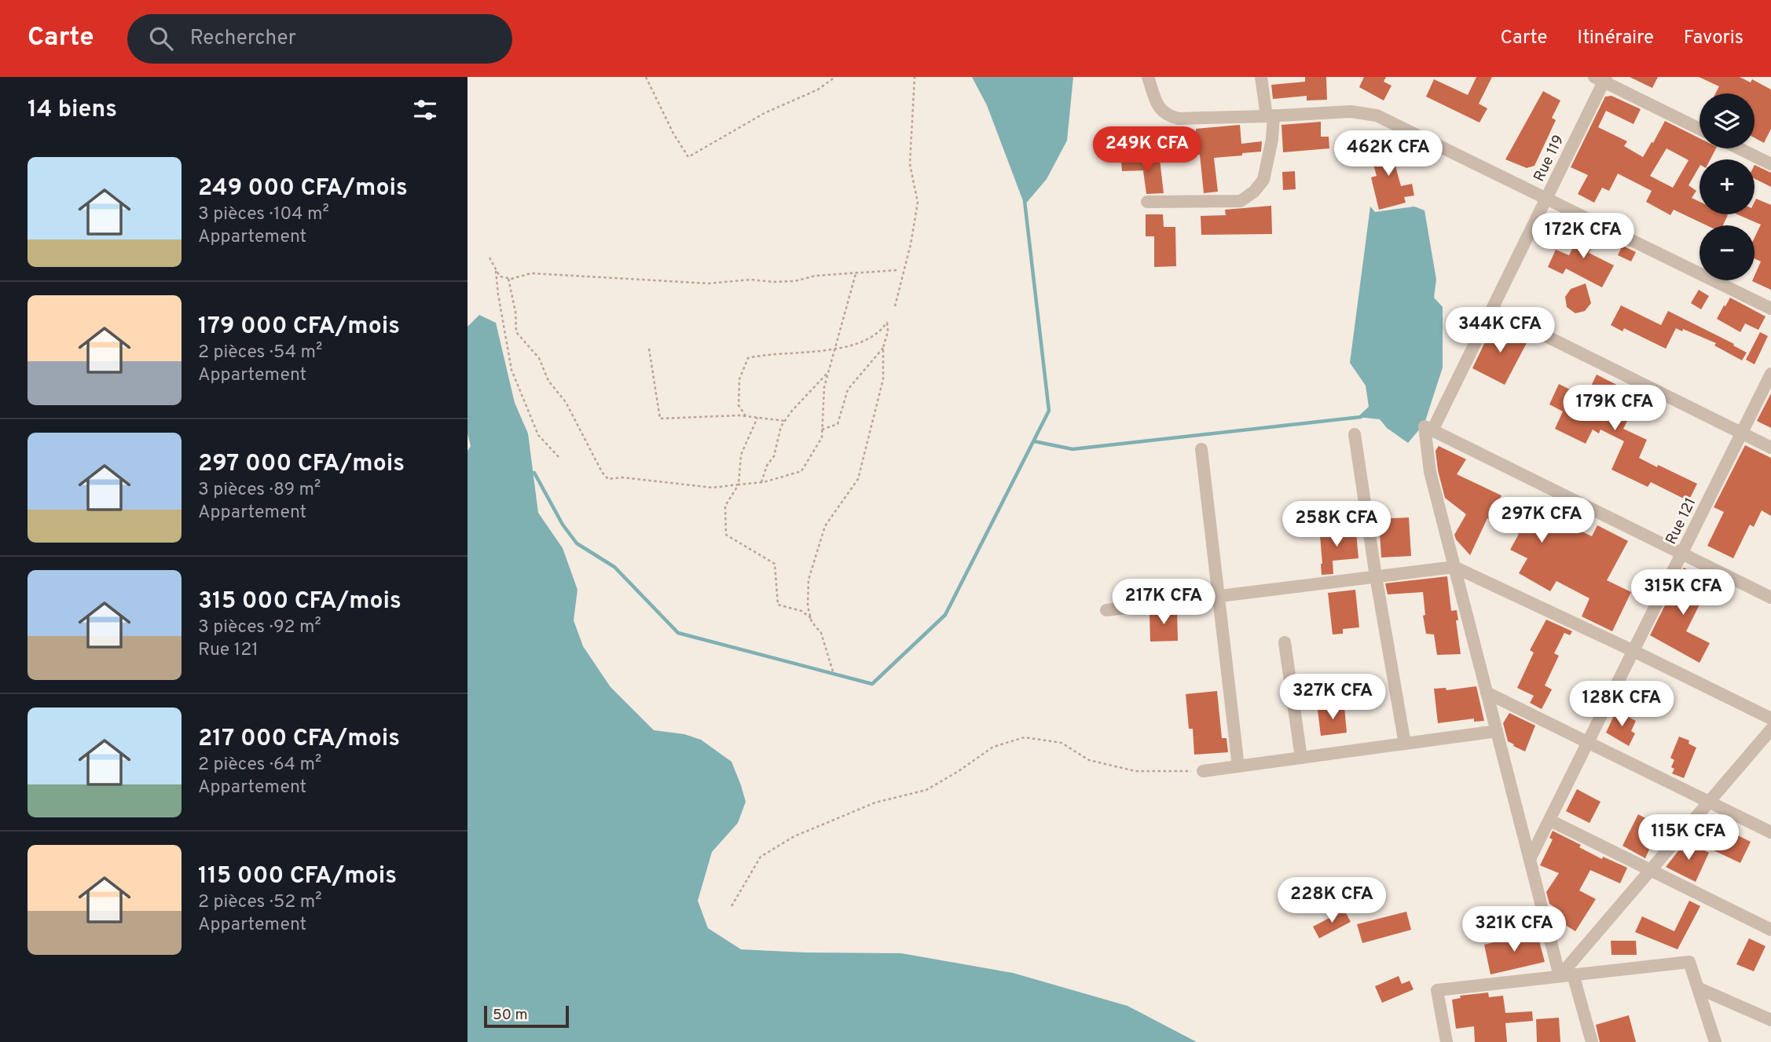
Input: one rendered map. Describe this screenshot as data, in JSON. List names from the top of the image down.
{
  "streets": {
    "street": ["Rue 119", "Rue 121"]
  },
  "scale_bar": "50 m",
  "page": {
    "header": "Carte",
    "search": "Rechercher",
    "nav": ["Carte", "Itinéraire", "Favoris"],
    "heading": "14 biens",
    "map_buttons": ["+", "−"],
    "price": [
      "249K CFA",
      "462K CFA",
      "172K CFA",
      "344K CFA",
      "179K CFA",
      "297K CFA",
      "258K CFA",
      "315K CFA",
      "217K CFA",
      "327K CFA",
      "128K CFA",
      "115K CFA",
      "228K CFA",
      "321K CFA"
    ],
    "list": [
      {
        "name": "249 000 CFA/mois",
        "note": "3 pièces · 104 m² · Appartement"
      },
      {
        "name": "179 000 CFA/mois",
        "note": "2 pièces · 54 m² · Appartement"
      },
      {
        "name": "297 000 CFA/mois",
        "note": "3 pièces · 89 m² · Appartement"
      },
      {
        "name": "315 000 CFA/mois",
        "note": "3 pièces · 92 m² · Rue 121"
      },
      {
        "name": "217 000 CFA/mois",
        "note": "2 pièces · 64 m² · Appartement"
      },
      {
        "name": "115 000 CFA/mois",
        "note": "2 pièces · 52 m² · Appartement"
      }
    ],
    "scale": "50 m"
  }
}
